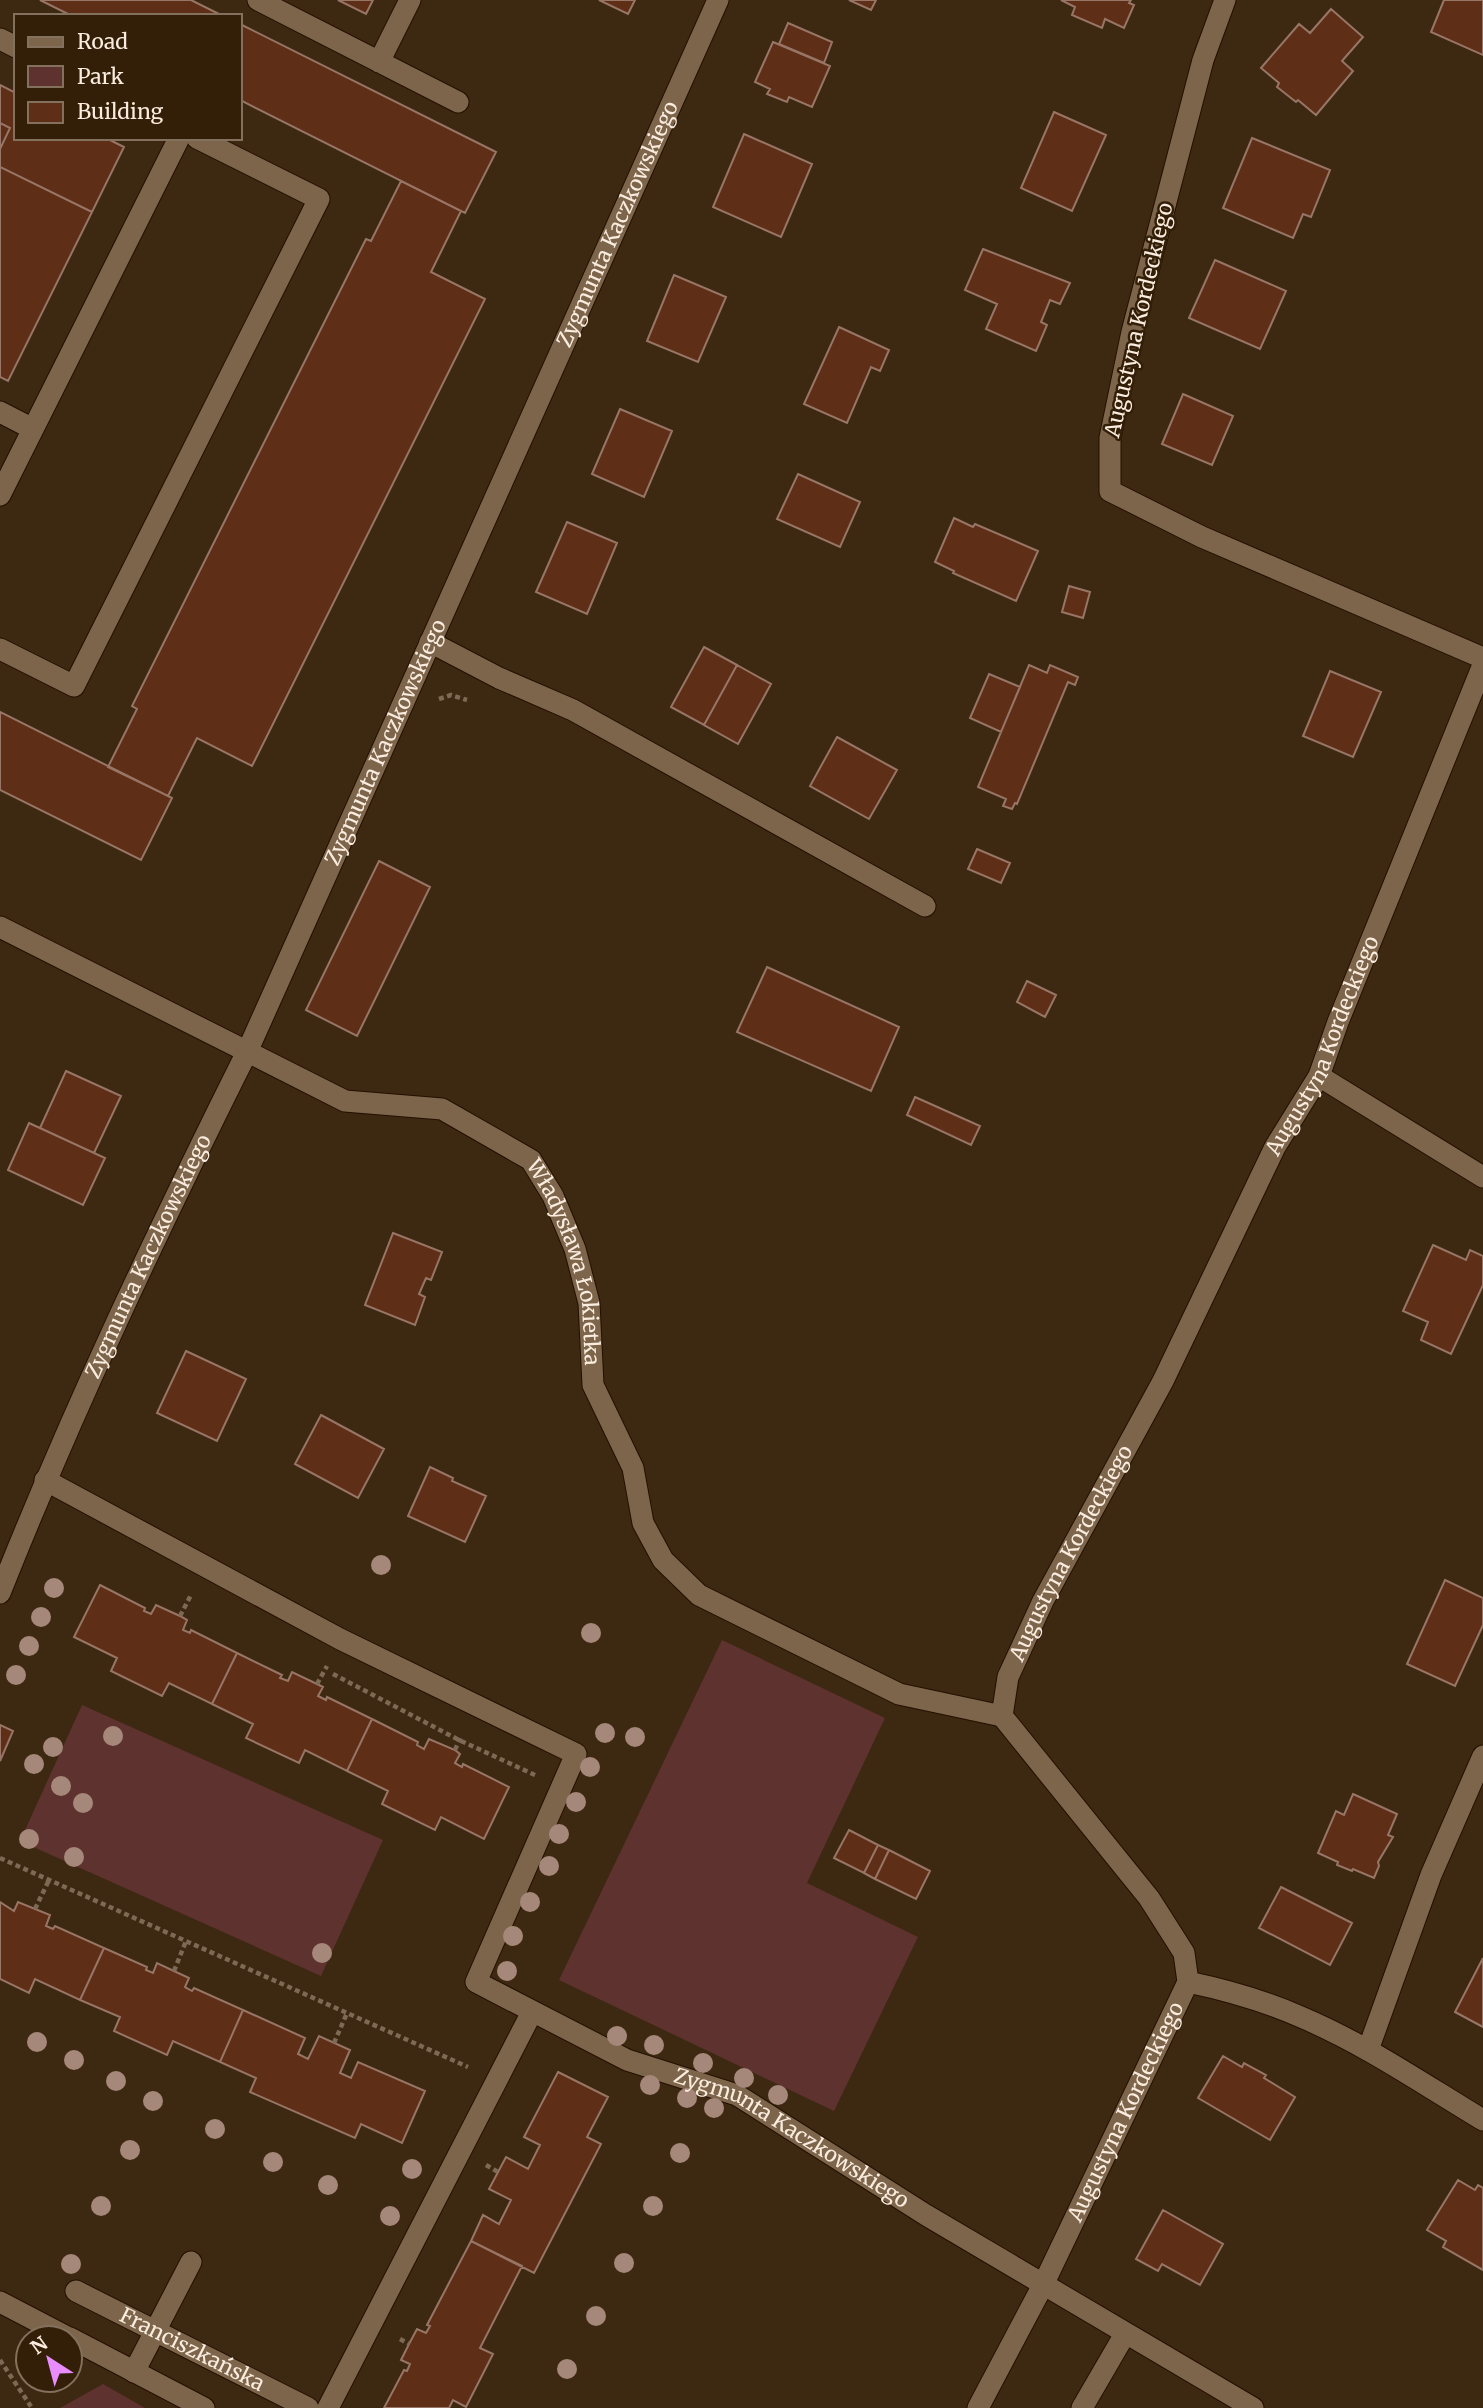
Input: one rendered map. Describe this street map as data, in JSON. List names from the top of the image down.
{
  "streets": {
    "street": [
      "Zygmunta Kaczkowskiego",
      "Augustyna Kordeckiego",
      "Władysława Łokietka",
      "Franciszkańska"
    ]
  },
  "crossings": [
    ["Zygmunta Kaczkowskiego", "Augustyna Kordeckiego"],
    ["Zygmunta Kaczkowskiego", "Władysława Łokietka"],
    ["Augustyna Kordeckiego", "Władysława Łokietka"]
  ],
  "legend": ["Road", "Park", "Building"],
  "north": "top left"
}
